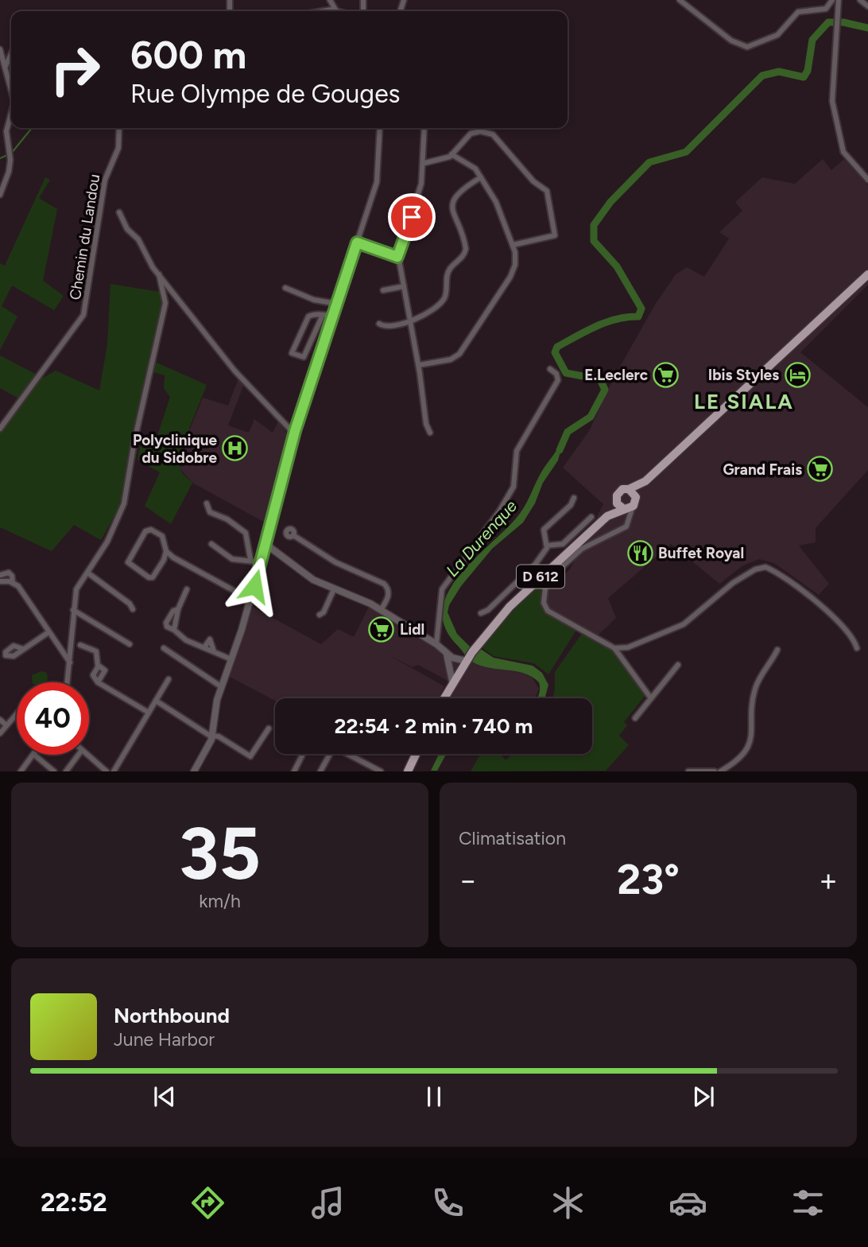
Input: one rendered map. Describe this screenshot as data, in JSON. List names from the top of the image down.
{
  "streets": {
    "main road": ["D 612"],
    "street": ["Chemin du Landou"]
  },
  "districts": ["LE SIALA"],
  "water": ["La Durenque"],
  "places": {
    "supermarket": ["E.Leclerc", "Grand Frais", "Lidl"],
    "hotel": ["Ibis Styles"],
    "hospital": ["Polyclinique du Sidobre"],
    "restaurant": ["Buffet Royal"]
  },
  "page": {
    "turn": ["600 m", "Rue Olympe de Gouges"],
    "limit": "40",
    "trip": "22:54 · 2 min · 740 m",
    "tile": [
      ["35", "km/h"],
      "Climatisation"
    ],
    "heat": ["−", "23°", "+"],
    "song": ["Northbound", "June Harbor"],
    "tabs": "22:52"
  }
}
